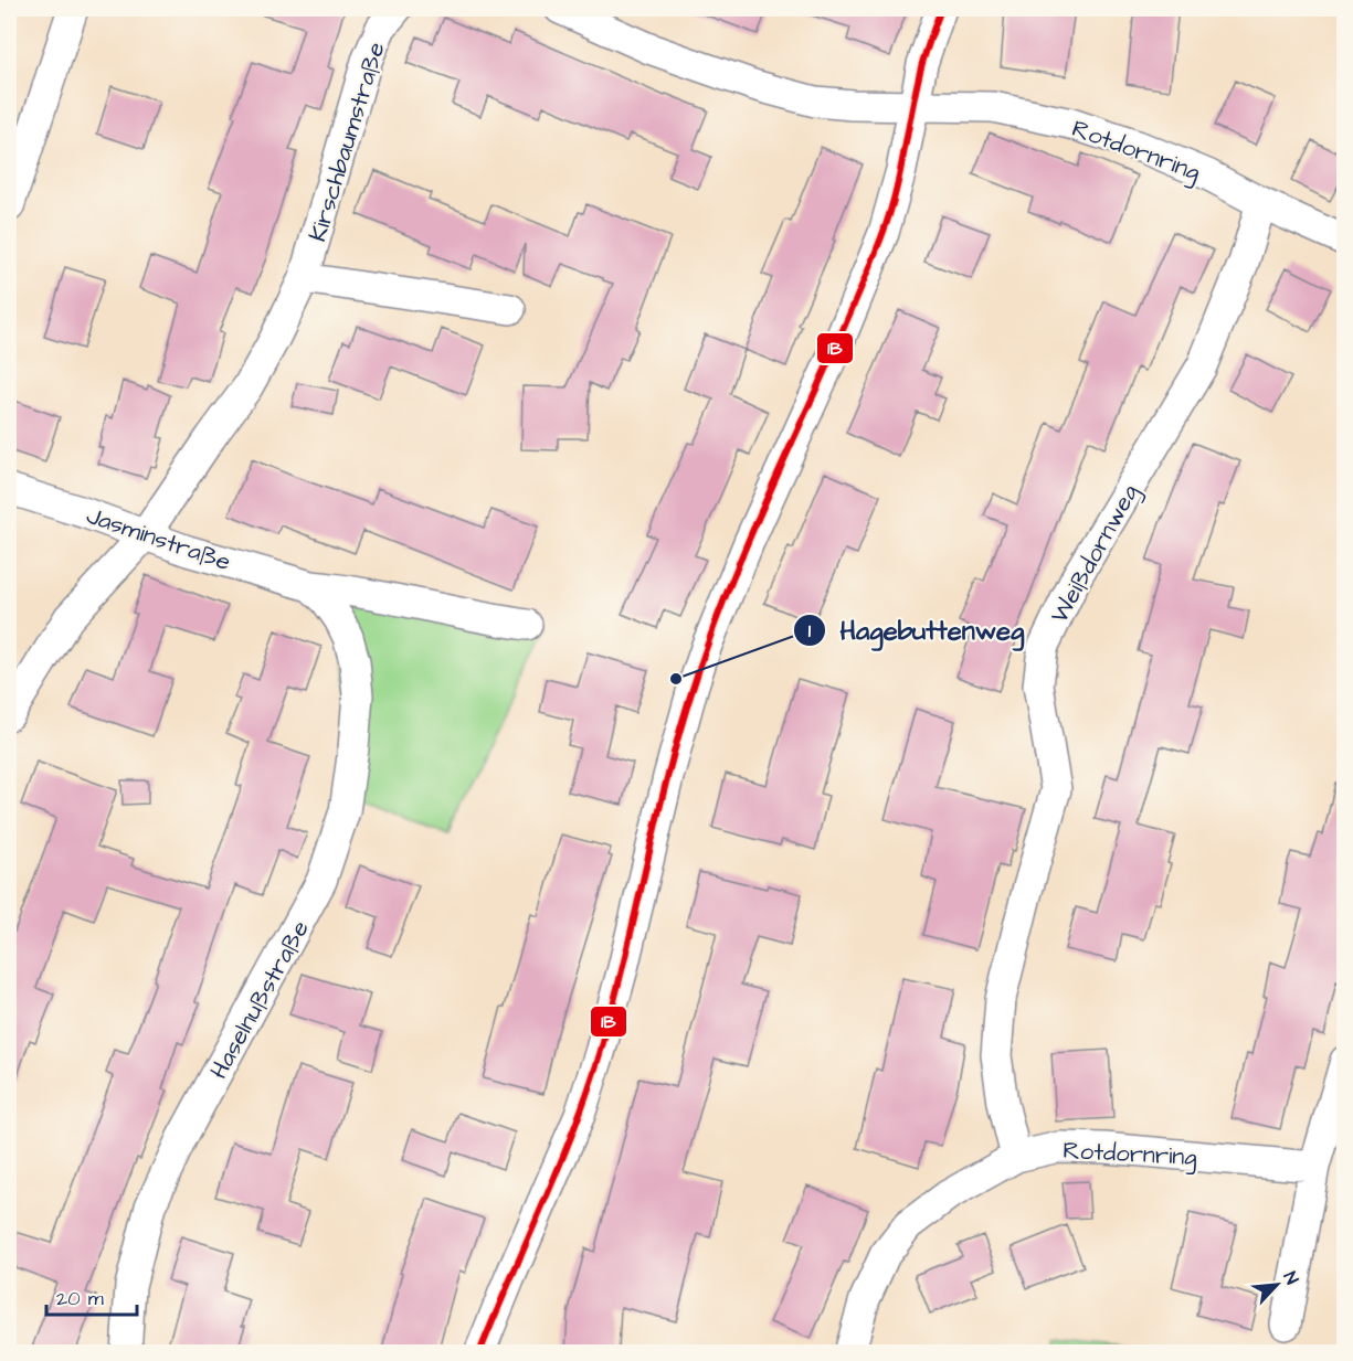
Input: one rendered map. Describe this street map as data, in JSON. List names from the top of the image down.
{
  "streets": {
    "street": [
      "Kirschbaumstraße",
      "Rotdornring",
      "Jasminstraße",
      "Weißdornweg",
      "Haselnußstraße"
    ]
  },
  "crossings": [
    ["Kirschbaumstraße", "Jasminstraße"],
    ["Rotdornring", "Weißdornweg"],
    ["Jasminstraße", "Haselnußstraße"]
  ],
  "places": ["Hagebuttenweg"],
  "lines": ["transit line 1B"],
  "scale_bar": "20 m",
  "north": "top right"
}
